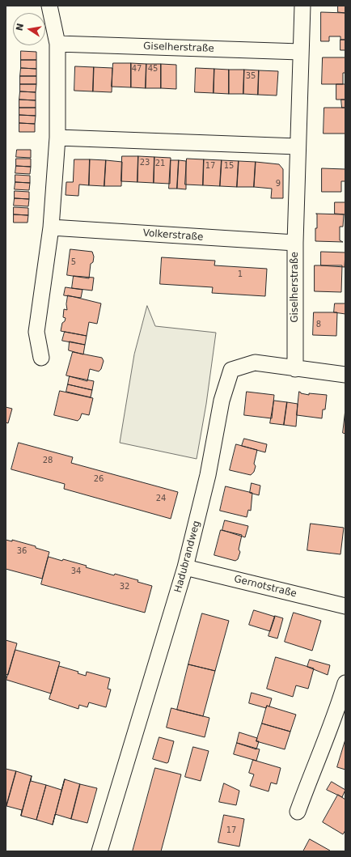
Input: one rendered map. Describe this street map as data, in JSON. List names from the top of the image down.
{
  "streets": {
    "street": [
      "Giselherstraße",
      "Volkerstraße",
      "Hadubrandweg",
      "Gernotstraße"
    ]
  },
  "crossings": [
    ["Giselherstraße", "Volkerstraße"],
    ["Giselherstraße", "Hadubrandweg"],
    ["Hadubrandweg", "Gernotstraße"]
  ],
  "house_numbers": [
    "47",
    "45",
    "35",
    "23",
    "21",
    "17",
    "15",
    "9",
    "5",
    "1",
    "8",
    "28",
    "26",
    "24",
    "36",
    "34",
    "32",
    "17"
  ],
  "north": "left"
}
